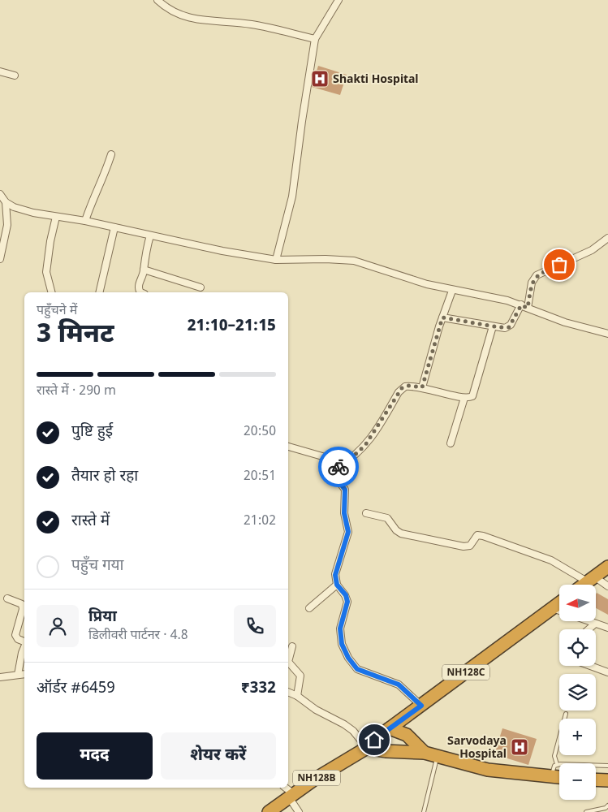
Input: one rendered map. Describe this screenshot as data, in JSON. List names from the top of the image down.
{
  "streets": {
    "highway": ["NH128C", "NH128B"]
  },
  "crossings": [
    ["NH128C", "NH128B"]
  ],
  "places": {
    "hospital": ["Shakti Hospital", "Sarvodaya Hospital"]
  },
  "north": "left",
  "page": {
    "heading": ["3 मिनट", "पहुँचने में", "21:10–21:15"],
    "panel": [
      "प्रिया",
      "डिलीवरी पार्टनर · 4.8",
      "ऑर्डर #6459",
      "₹332"
    ],
    "bar": "रास्ते में · 290 m",
    "list": [
      ["पुष्टि हुई", "20:50"],
      ["तैयार हो रहा", "20:51"],
      ["रास्ते में", "21:02"],
      "पहुँच गया"
    ],
    "map_buttons": ["+", "−"],
    "buttons": ["मदद", "शेयर करें"]
  }
}
